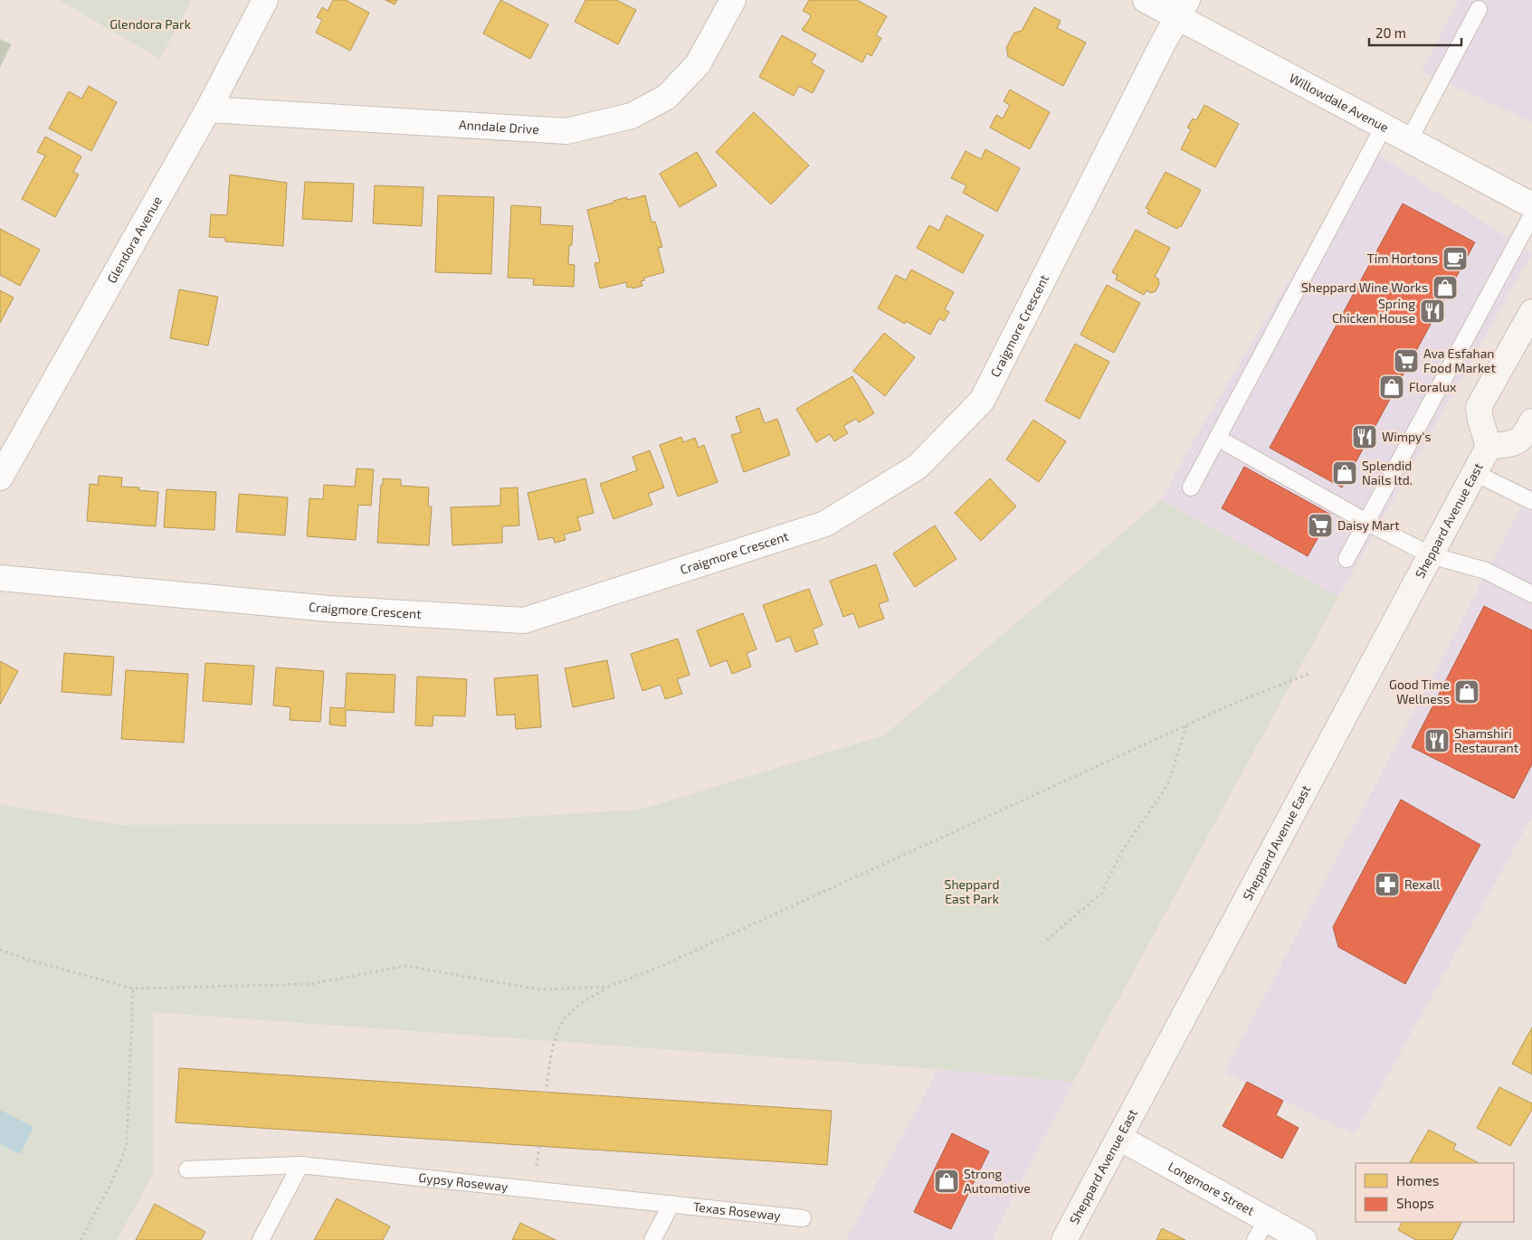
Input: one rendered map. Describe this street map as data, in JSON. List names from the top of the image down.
{
  "streets": {
    "main road": ["Sheppard Avenue East"],
    "street": [
      "Willowdale Avenue",
      "Anndale Drive",
      "Glendora Avenue",
      "Craigmore Crescent",
      "Longmore Street"
    ],
    "lane": ["Gypsy Roseway", "Texas Roseway"]
  },
  "crossings": [
    ["Willowdale Avenue", "Craigmore Crescent"],
    ["Anndale Drive", "Glendora Avenue"],
    ["Sheppard Avenue East", "Longmore Street"],
    ["Gypsy Roseway", "Texas Roseway"]
  ],
  "parks": ["Glendora Park", "Sheppard East Park"],
  "places": {
    "cafe": ["Tim Hortons"],
    "shop": [
      "Sheppard Wine Works",
      "Floralux",
      "Splendid Nails ltd.",
      "Good Time Wellness",
      "Strong Automotive"
    ],
    "restaurant": ["Spring Chicken House", "Wimpy's", "Shamshiri Restaurant"],
    "supermarket": ["Ava Esfahan Food Market", "Daisy Mart"],
    "pharmacy": ["Rexall"]
  },
  "legend": ["Homes", "Shops"],
  "scale_bar": "20 m"
}
